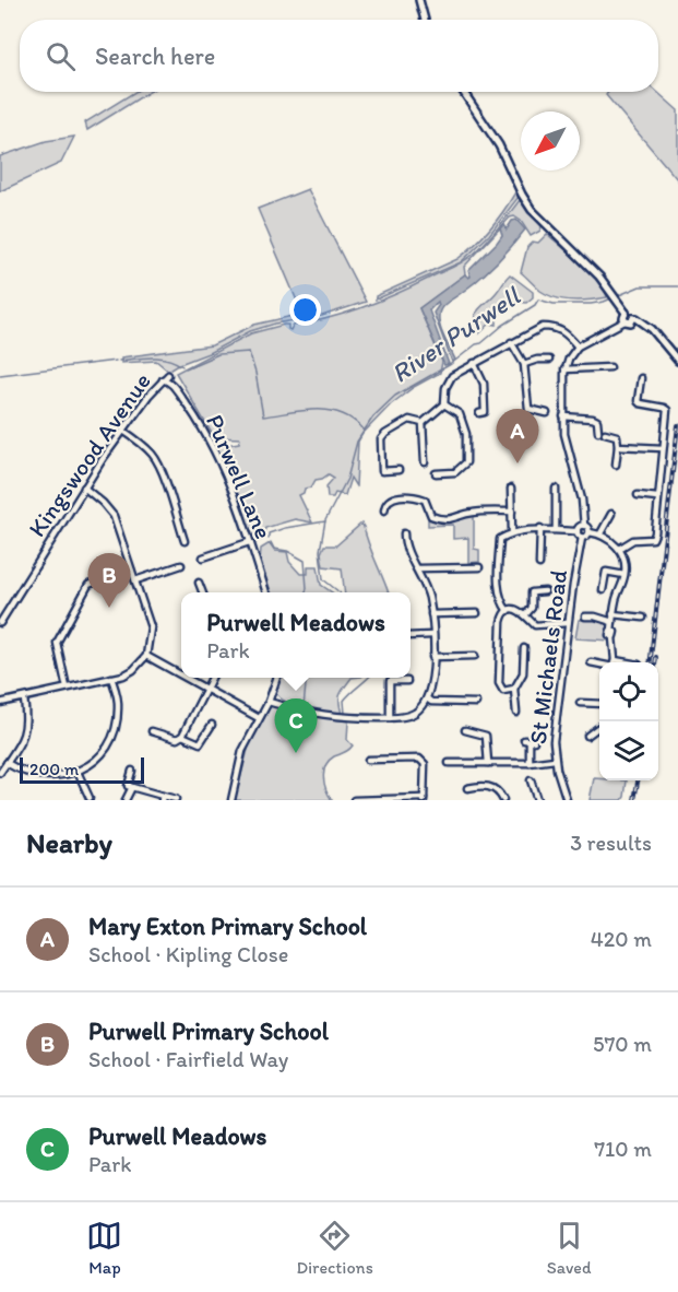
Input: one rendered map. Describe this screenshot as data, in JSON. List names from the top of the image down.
{
  "streets": {
    "street": ["Kingswood Avenue", "Purwell Lane", "St Michaels Road"]
  },
  "crossings": [
    ["Kingswood Avenue", "Purwell Lane"]
  ],
  "water": ["River Purwell"],
  "scale_bar": "200 m",
  "north": "bottom left",
  "page": {
    "search": "Search here",
    "pins": ["A", "B", "C"],
    "popup": ["Purwell Meadows", "Park"],
    "scale": "200 m",
    "heading": ["Nearby", "3 results"],
    "list": [
      {
        "mark": "A",
        "name": "Mary Exton Primary School",
        "note": "School · Kipling Close",
        "value": "420 m"
      },
      {
        "mark": "B",
        "name": "Purwell Primary School",
        "note": "School · Fairfield Way",
        "value": "570 m"
      },
      {
        "mark": "C",
        "name": "Purwell Meadows",
        "note": "Park",
        "value": "710 m"
      }
    ],
    "nav": ["Map", "Directions", "Saved"]
  }
}
